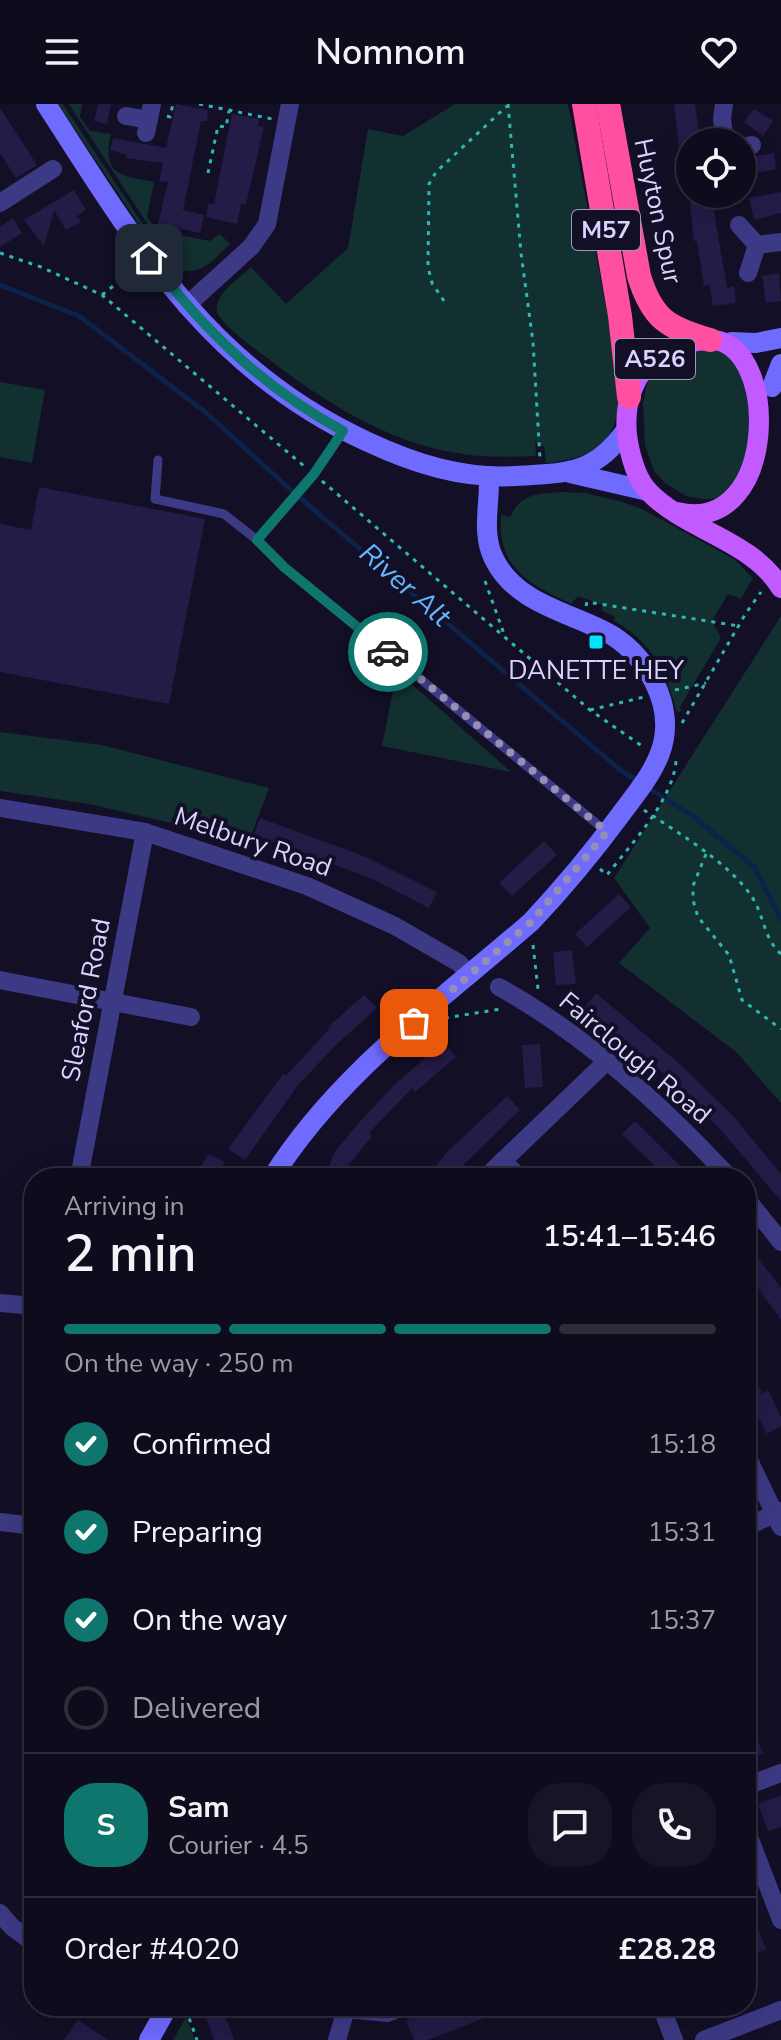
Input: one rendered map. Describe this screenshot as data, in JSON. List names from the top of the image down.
{
  "streets": {
    "highway": ["Huyton Spur", "M57"],
    "main road": ["A526"],
    "street": ["Melbury Road", "Sleaford Road", "Fairclough Road"]
  },
  "crossings": [
    ["Huyton Spur", "A526"],
    ["Melbury Road", "Sleaford Road"]
  ],
  "water": ["River Alt"],
  "places": {
    "transit": ["DANETTE HEY"]
  },
  "page": {
    "header": "Nomnom",
    "heading": ["2 min", "Arriving in", "15:41–15:46"],
    "panel": [
      "Sam",
      "Courier · 4.5",
      "Order #4020",
      "£28.28"
    ],
    "bar": "On the way · 250 m",
    "list": [
      ["Confirmed", "15:18"],
      ["Preparing", "15:31"],
      ["On the way", "15:37"],
      "Delivered"
    ],
    "round": "S"
  }
}
